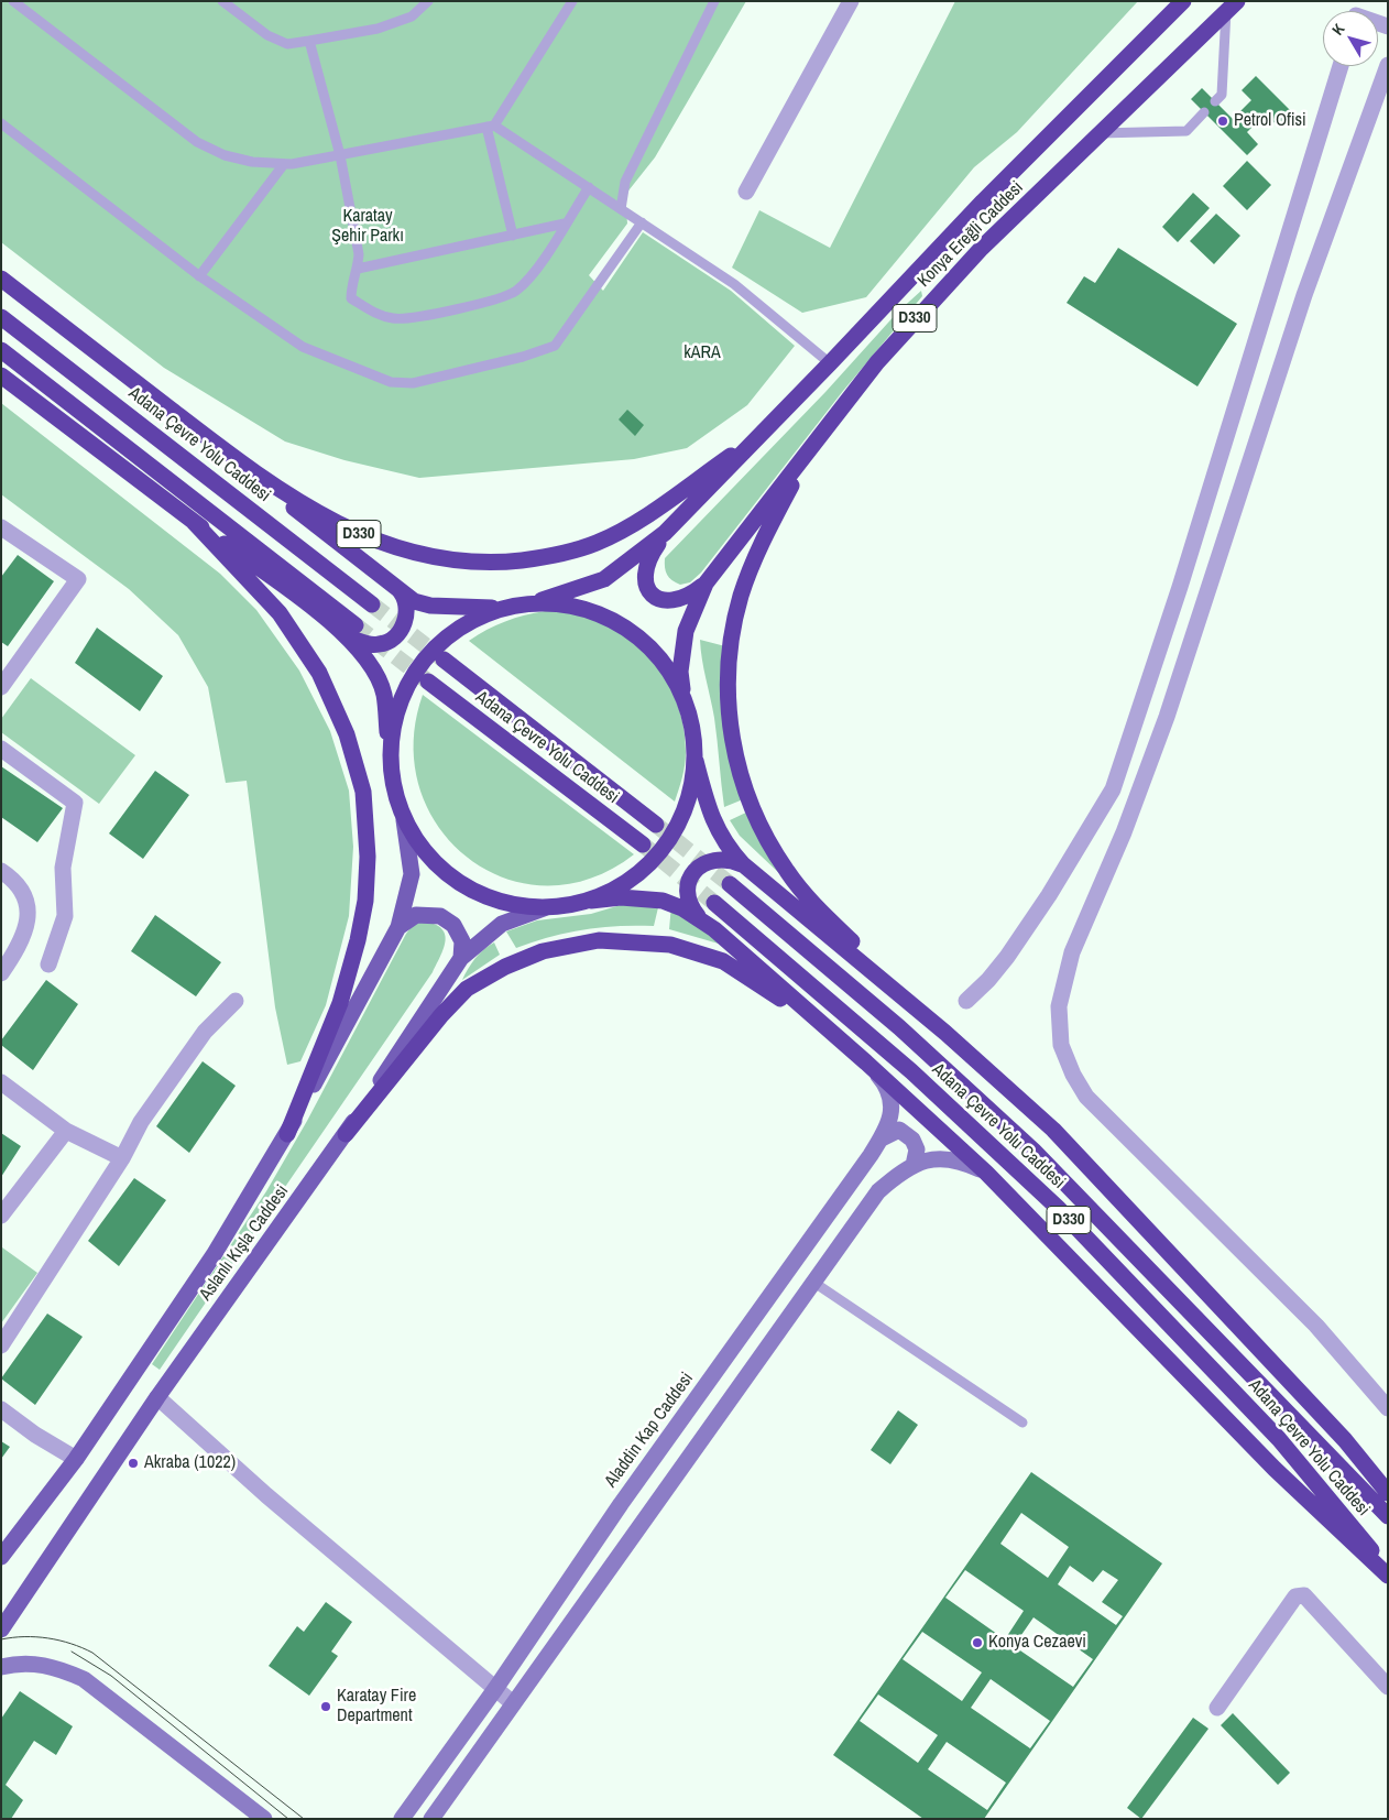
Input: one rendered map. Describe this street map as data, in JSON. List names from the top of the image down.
{
  "streets": {
    "highway": ["Konya Ereğli Caddesi", "D330", "Adana Çevre Yolu Caddesi"],
    "main road": ["Aslanlı Kışla Caddesi"],
    "street": ["Aladdin Kap Caddesi"]
  },
  "crossings": [
    ["Konya Ereğli Caddesi", "D330"]
  ],
  "parks": ["Karatay Şehir Parkı", "kARA"],
  "places": [
    "Petrol Ofisi",
    "Akraba (1022)",
    "Konya Cezaevi",
    "Karatay Fire Department"
  ],
  "north": "top left"
}
